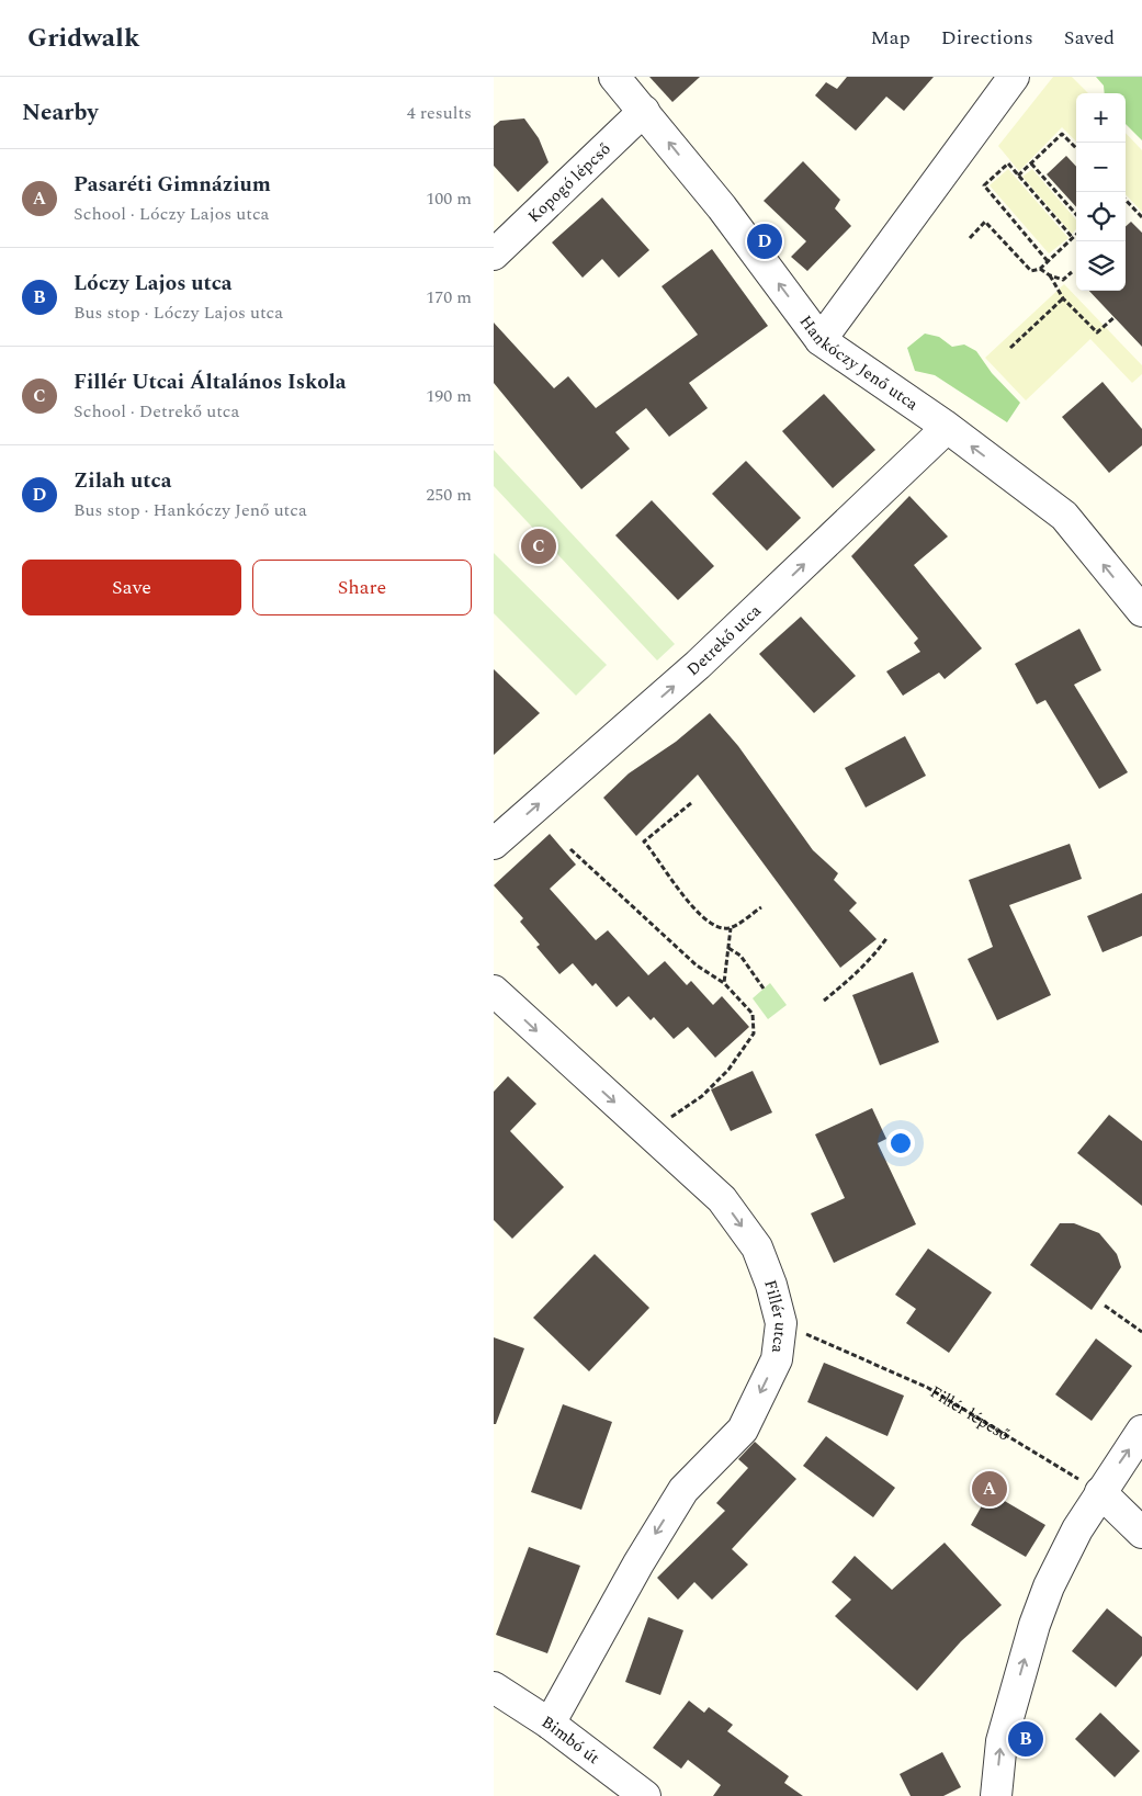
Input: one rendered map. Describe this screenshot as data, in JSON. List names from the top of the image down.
{
  "streets": {
    "street": [
      "Kopogó lépcső",
      "Hankóczy Jenő utca",
      "Detrekő utca",
      "Fillér utca",
      "Bimbó út"
    ],
    "path": ["Fillér lépcső"]
  },
  "crossings": [
    ["Kopogó lépcső", "Hankóczy Jenő utca"],
    ["Hankóczy Jenő utca", "Detrekő utca"],
    ["Fillér utca", "Fillér lépcső"],
    ["Fillér utca", "Bimbó út"]
  ],
  "one_way": ["Hankóczy Jenő utca", "Detrekő utca", "Fillér utca"],
  "page": {
    "header": "Gridwalk",
    "nav": ["Map", "Directions", "Saved"],
    "heading": ["Nearby", "4 results"],
    "map_buttons": ["+", "−"],
    "list": [
      {
        "mark": "A",
        "name": "Pasaréti Gimnázium",
        "note": "School · Lóczy Lajos utca",
        "value": "100 m"
      },
      {
        "mark": "B",
        "name": "Lóczy Lajos utca",
        "note": "Bus stop · Lóczy Lajos utca",
        "value": "170 m"
      },
      {
        "mark": "C",
        "name": "Fillér Utcai Általános Iskola",
        "note": "School · Detrekő utca",
        "value": "190 m"
      },
      {
        "mark": "D",
        "name": "Zilah utca",
        "note": "Bus stop · Hankóczy Jenő utca",
        "value": "250 m"
      }
    ],
    "pins": [
      "D",
      "C",
      "A",
      "B"
    ],
    "buttons": ["Save", "Share"]
  }
}
